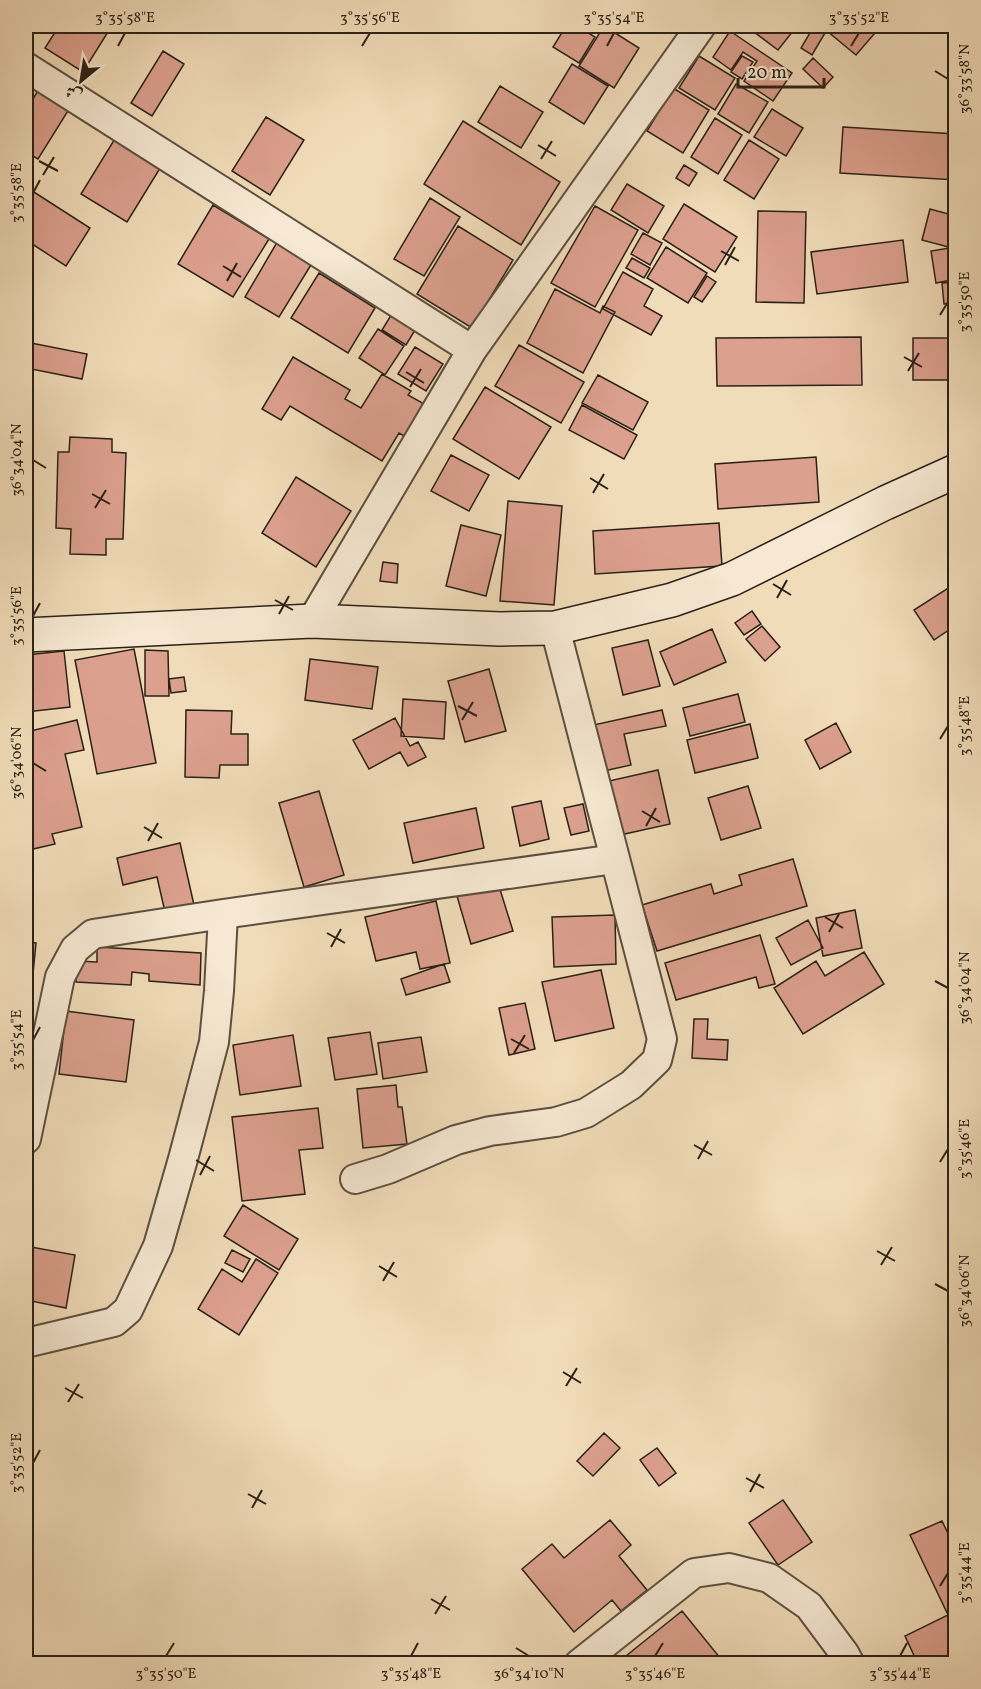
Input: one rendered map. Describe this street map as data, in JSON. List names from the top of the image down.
{
  "scale_bar": "20 m",
  "north": "bottom left",
  "coordinates": [
    "3°35'58\"E",
    "3°35'56\"E",
    "3°35'54\"E",
    "3°35'52\"E",
    "36°33'58\"N",
    "3°35'50\"E",
    "36°34'04\"N",
    "3°35'48\"E",
    "36°34'06\"N",
    "3°35'46\"E",
    "3°35'44\"E",
    "36°34'10\"N"
  ]
}
